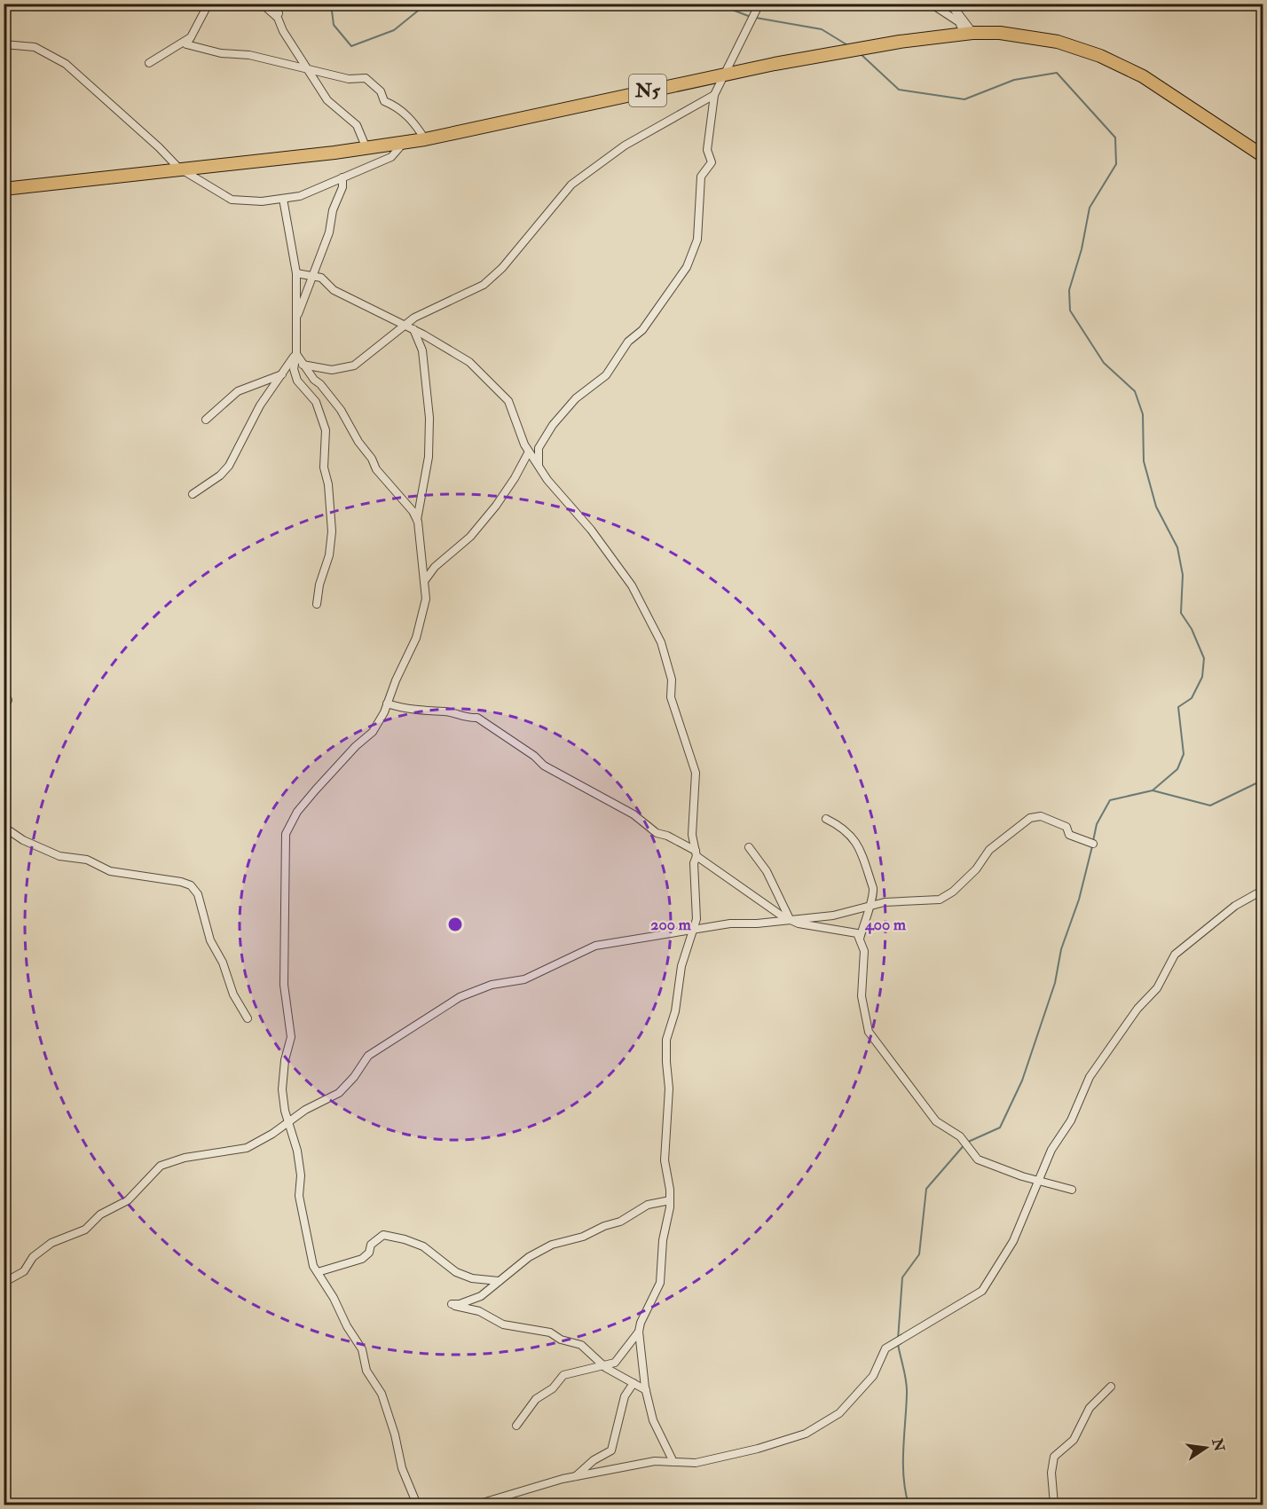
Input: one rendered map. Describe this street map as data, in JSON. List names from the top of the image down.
{
  "streets": {
    "highway": ["N5"]
  },
  "north": "right",
  "rings": ["200 m", "400 m"]
}
